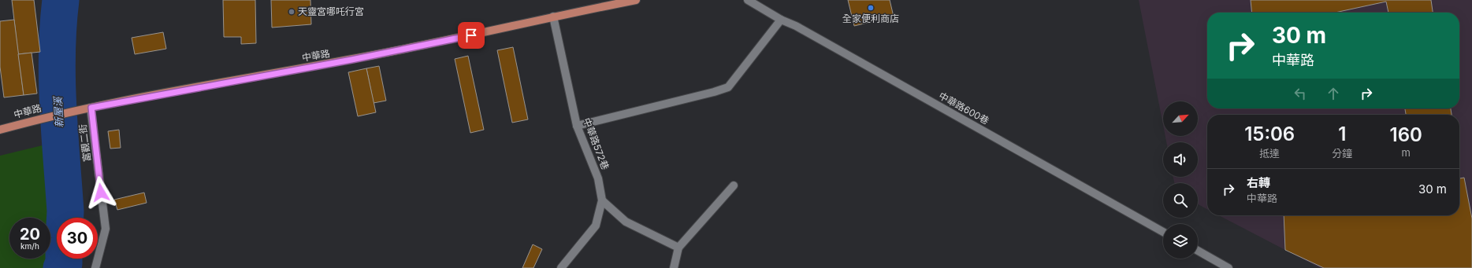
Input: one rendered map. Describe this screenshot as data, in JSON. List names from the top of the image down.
{
  "streets": {
    "main road": ["中華路"],
    "street": ["中華路600巷", "富觀二街", "中華路572巷"]
  },
  "crossings": [
    ["中華路", "富觀二街"],
    ["中華路", "中華路572巷"]
  ],
  "water": ["新屋溪"],
  "places": ["全家便利商店", "天靈宮哪吒行宮"],
  "north": "top right",
  "page": {
    "turn": ["30 m", "中華路"],
    "eta": [
      "15:06",
      "抵達",
      "1",
      "分鐘",
      "160",
      "m"
    ],
    "list": [
      {
        "name": "右轉",
        "note": "中華路",
        "value": "30 m"
      }
    ],
    "speed": "20 km/h",
    "limit": "30"
  }
}
